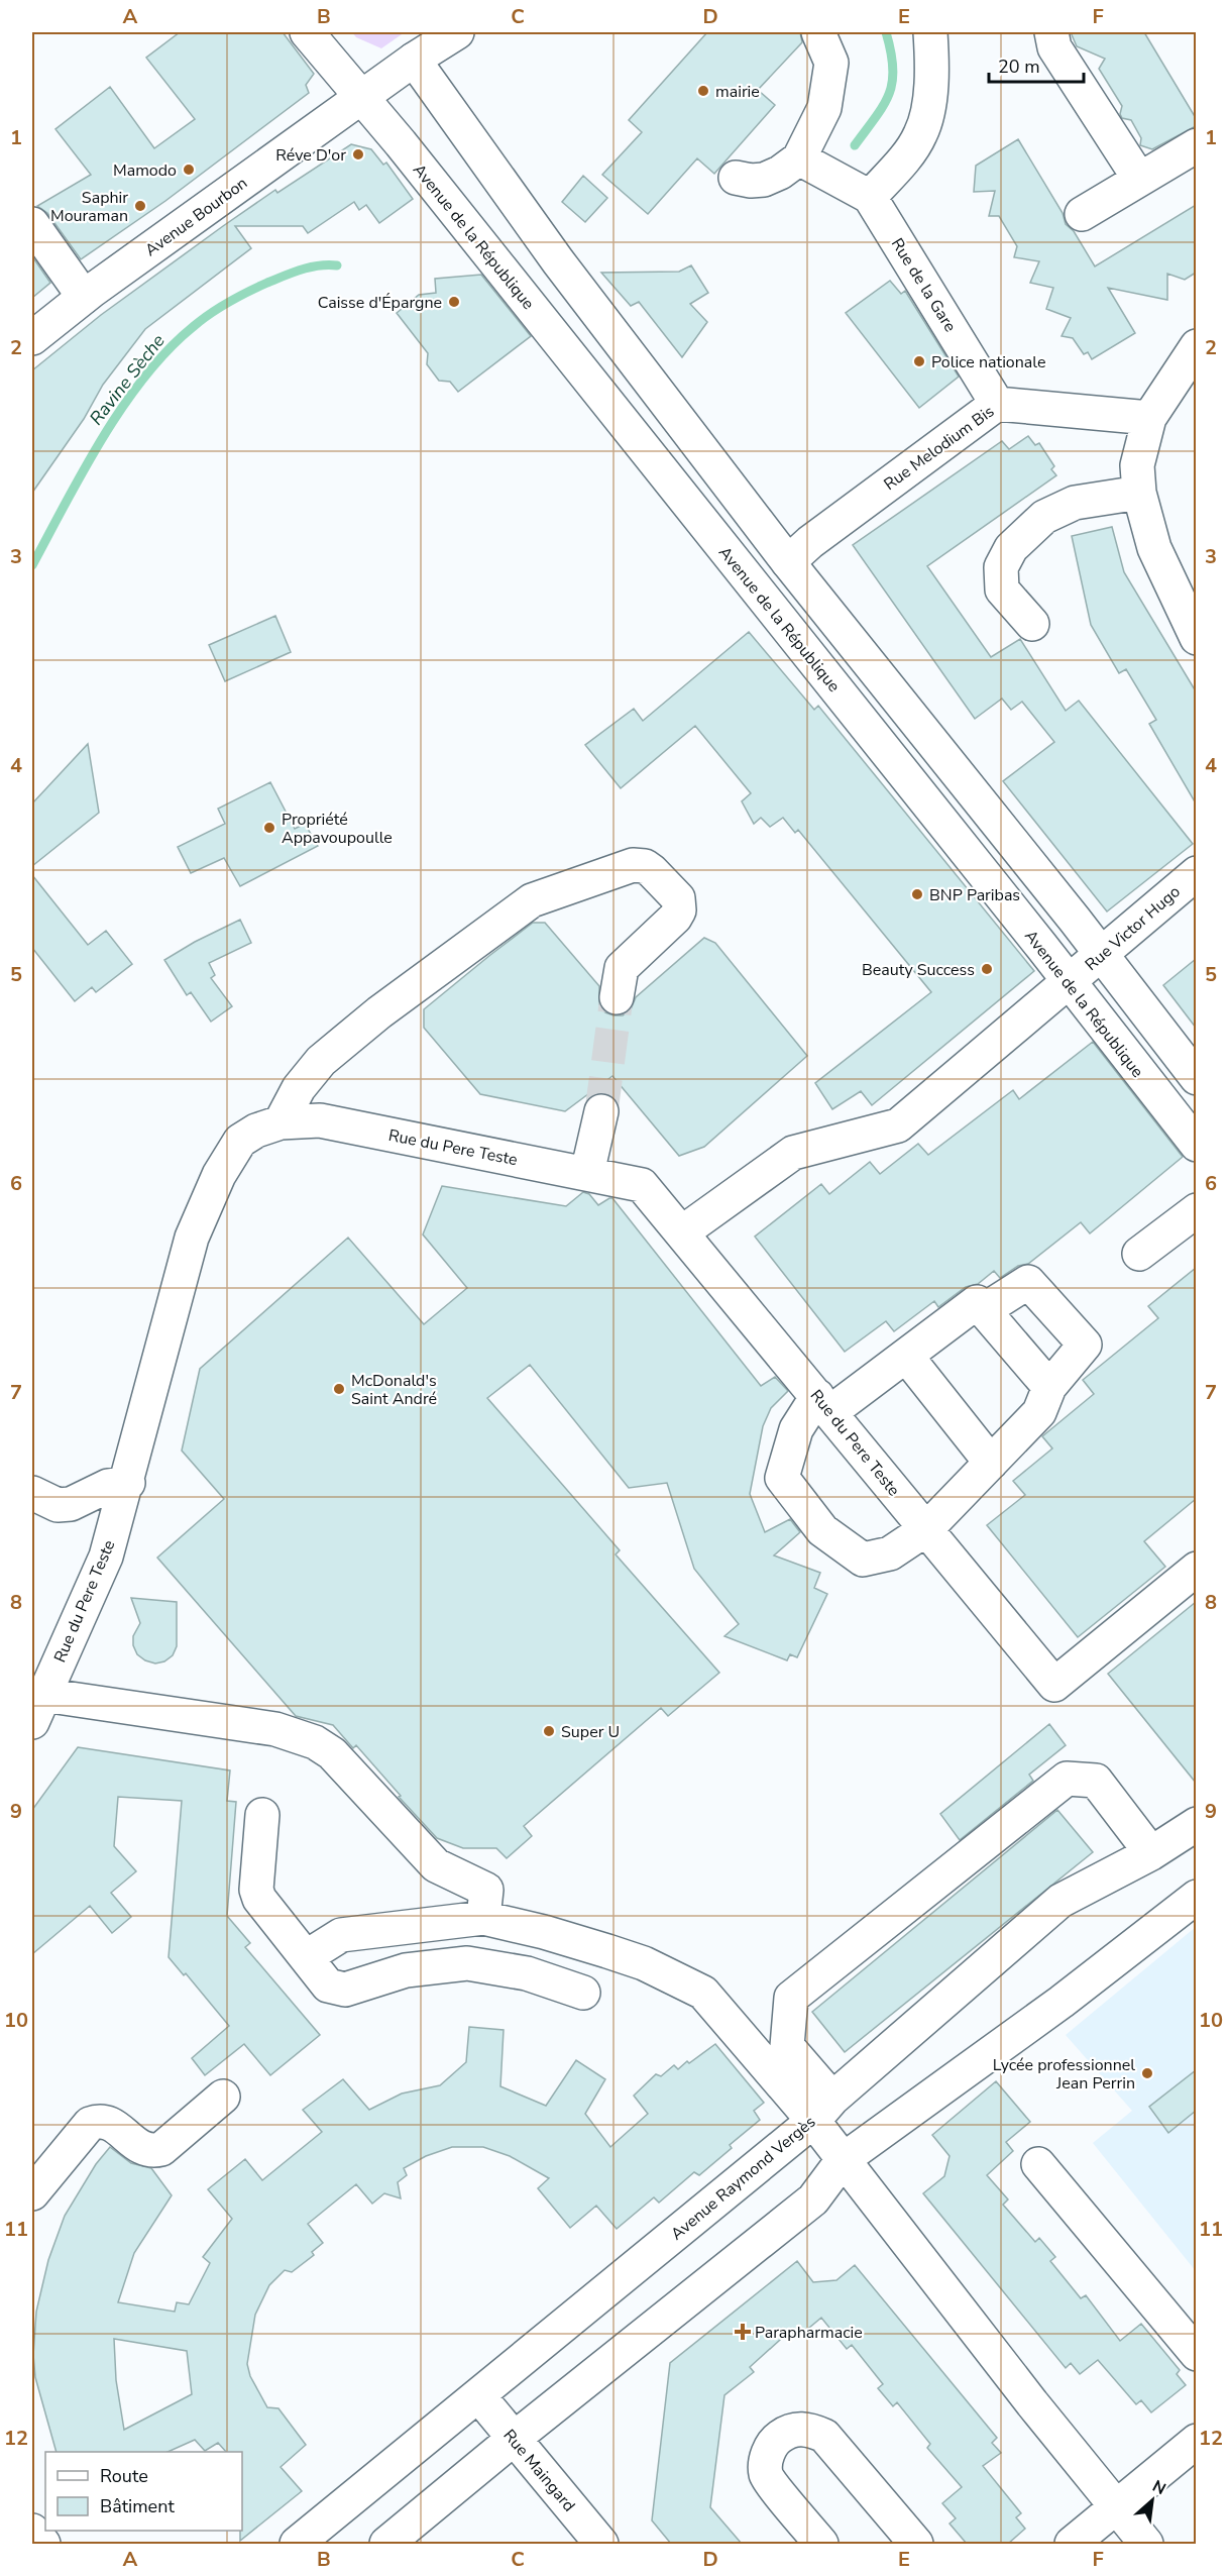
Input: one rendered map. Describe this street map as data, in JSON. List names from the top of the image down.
{
  "streets": {
    "street": [
      "Avenue Bourbon",
      "Avenue de la République",
      "Rue de la Gare",
      "Rue Melodium Bis",
      "Rue Victor Hugo",
      "Rue du Pere Teste",
      "Avenue Raymond Vergès",
      "Rue Maingard"
    ]
  },
  "crossings": [
    ["Avenue Bourbon", "Avenue de la République"],
    ["Avenue de la République", "Rue Victor Hugo"],
    ["Rue de la Gare", "Rue Melodium Bis"],
    ["Rue Victor Hugo", "Rue du Pere Teste"],
    ["Avenue Raymond Vergès", "Rue Maingard"]
  ],
  "water": ["Ravine Sèche"],
  "places": {
    "other": [
      "mairie",
      "Réve D'or",
      "Mamodo",
      "Saphir Mouraman",
      "Caisse d'Épargne",
      "Police nationale",
      "Propriété Appavoupoulle",
      "BNP Paribas",
      "Beauty Success",
      "McDonald's Saint André",
      "Super U",
      "Lycée professionnel Jean Perrin"
    ],
    "health": ["Parapharmacie"]
  },
  "legend": ["Route", "Bâtiment"],
  "scale_bar": "20 m",
  "north": "top right",
  "grid": {
    "columns": [
      "A",
      "B",
      "C",
      "D",
      "E",
      "F"
    ],
    "rows": [
      "1",
      "2",
      "3",
      "4",
      "5",
      "6",
      "7",
      "8",
      "9",
      "10",
      "11",
      "12"
    ]
  }
}
